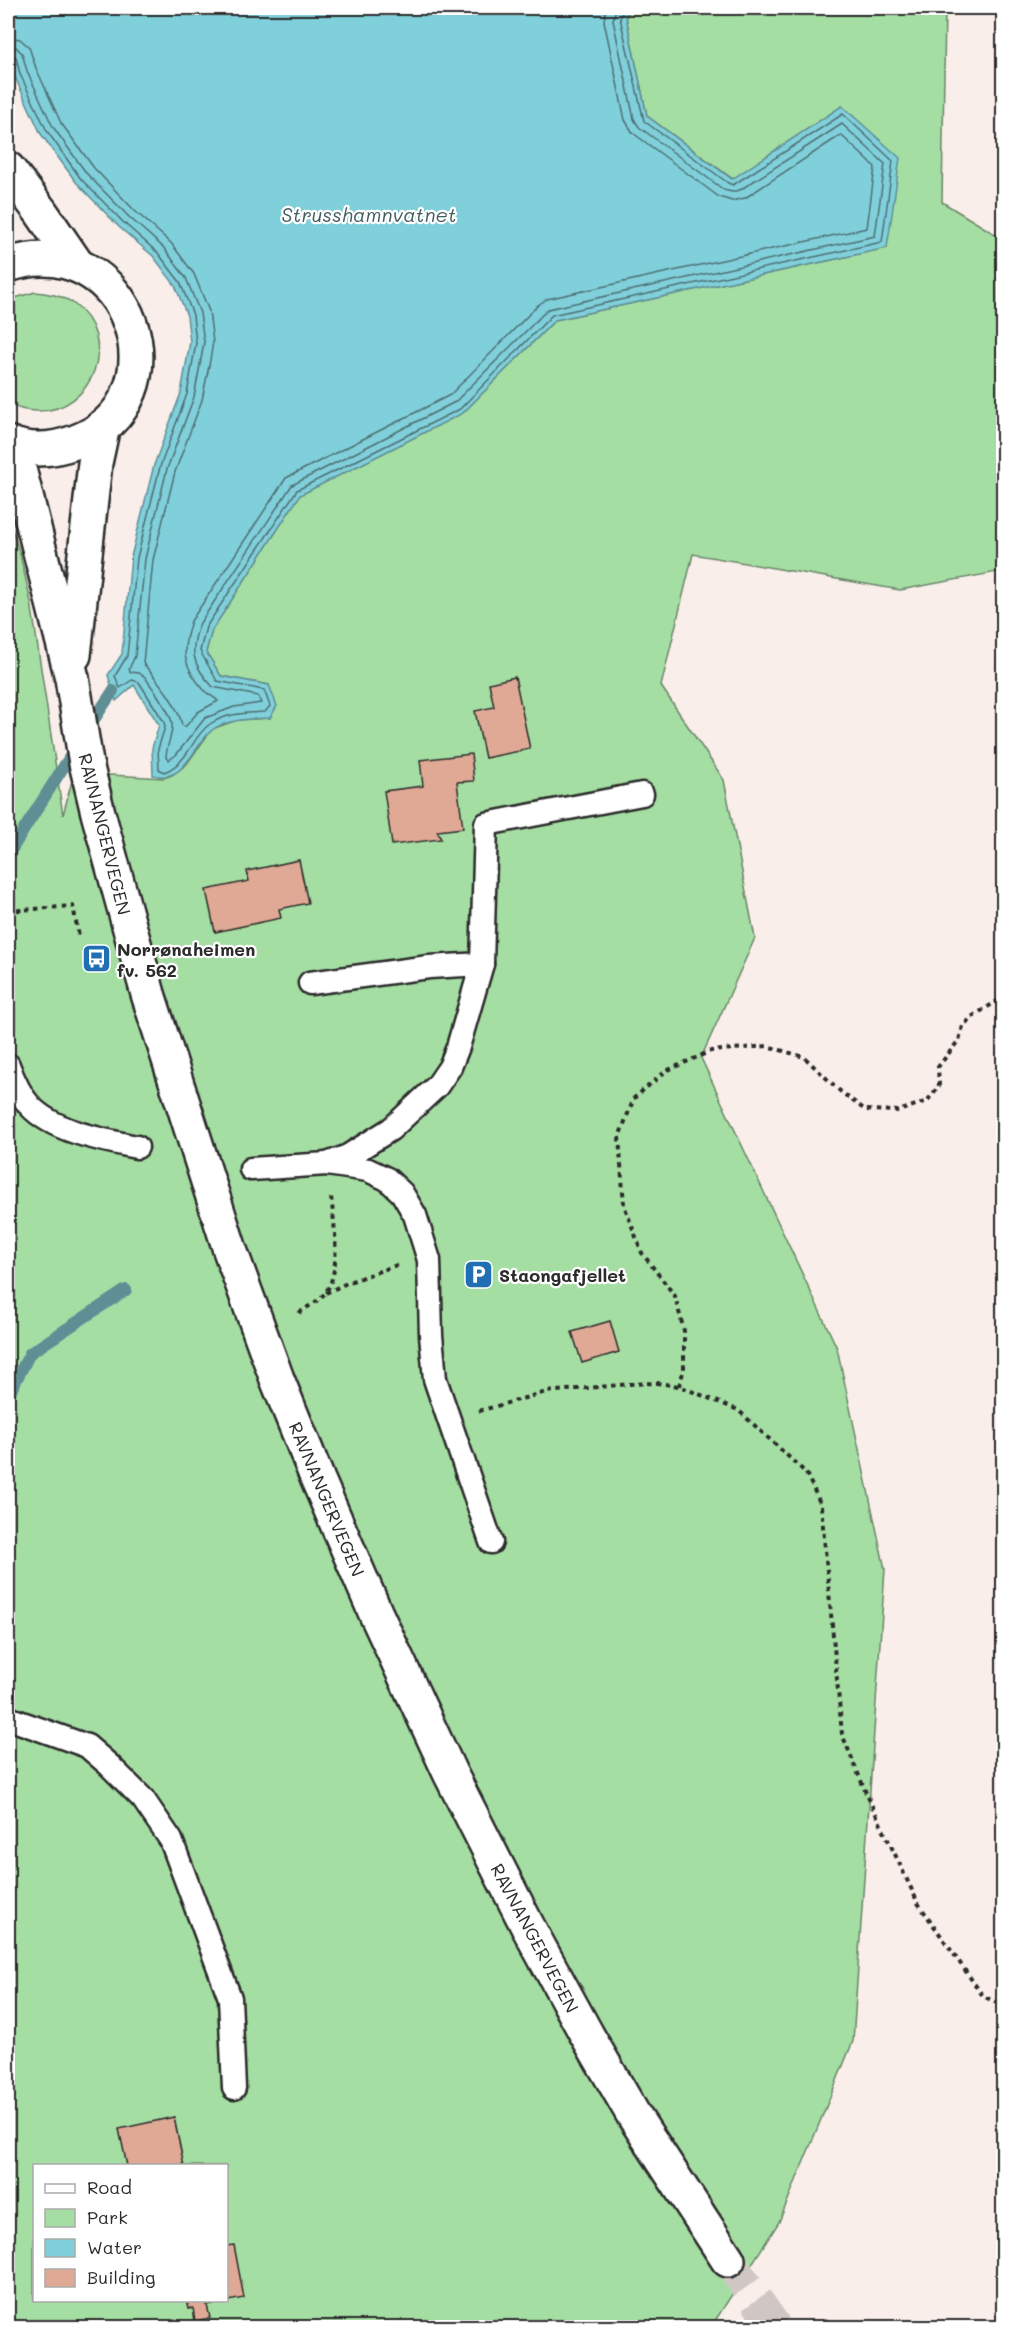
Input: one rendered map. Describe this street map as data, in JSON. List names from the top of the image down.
{
  "streets": {
    "main road": ["RAVNANGERVEGEN"]
  },
  "water": ["Strusshamnvatnet"],
  "places": {
    "bus stop": ["Norrønaheimen fv. 562"],
    "parking": ["Staongafjellet"]
  },
  "legend": [
    "Road",
    "Park",
    "Water",
    "Building"
  ]
}
